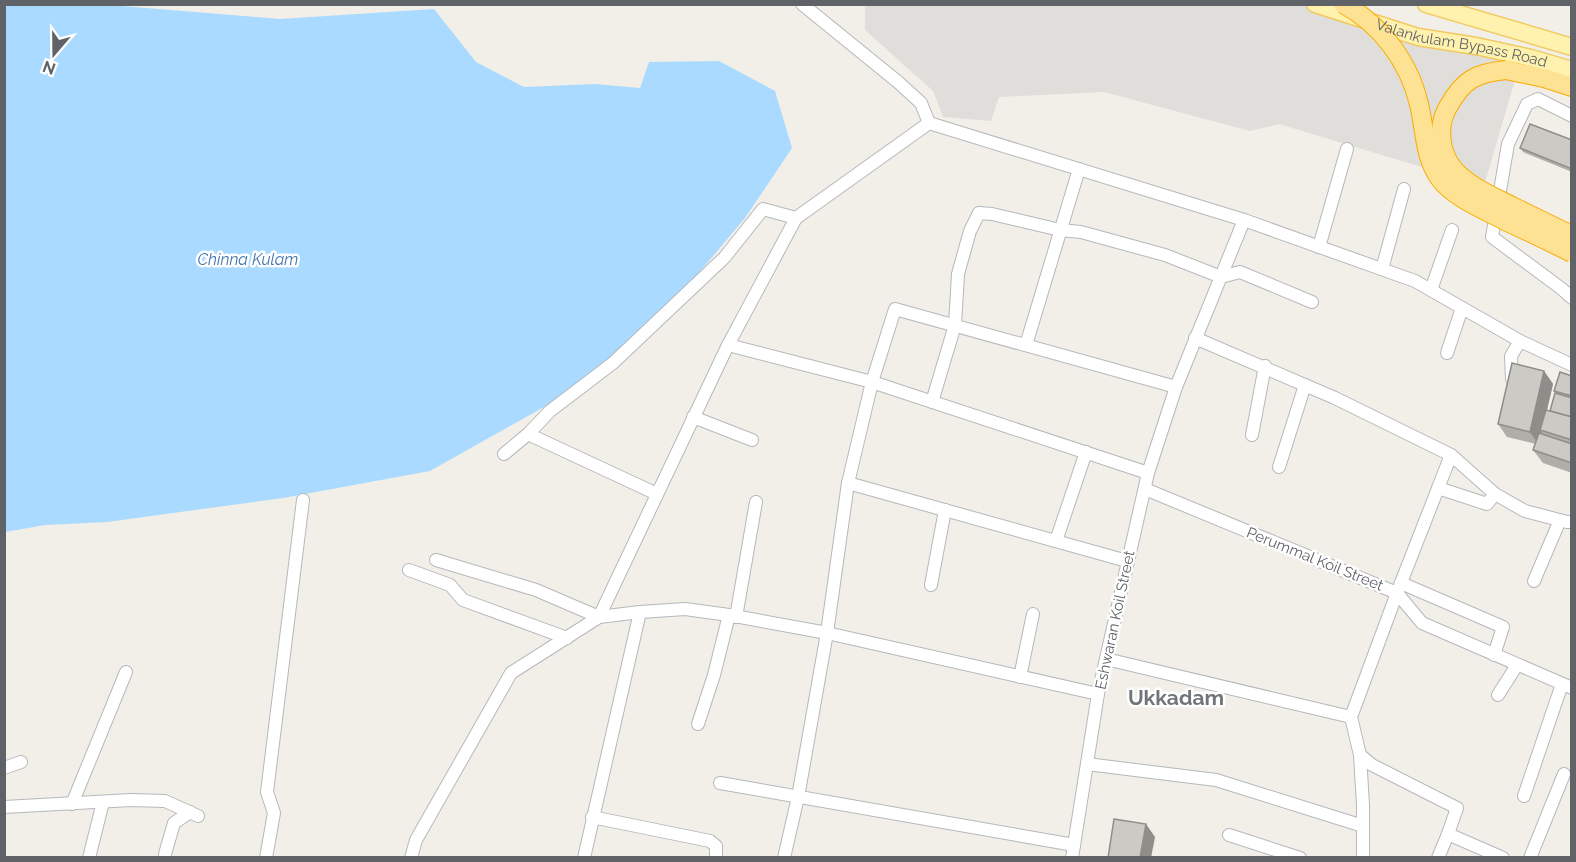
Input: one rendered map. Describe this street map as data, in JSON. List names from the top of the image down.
{
  "streets": {
    "main road": ["Valankulam Bypass Road"],
    "street": ["Perummal Koil Street", "Eshwaran Koil Street"]
  },
  "crossings": [
    ["Perummal Koil Street", "Eshwaran Koil Street"]
  ],
  "districts": ["Ukkadam"],
  "water": ["Chinna Kulam"],
  "north": "bottom"
}
